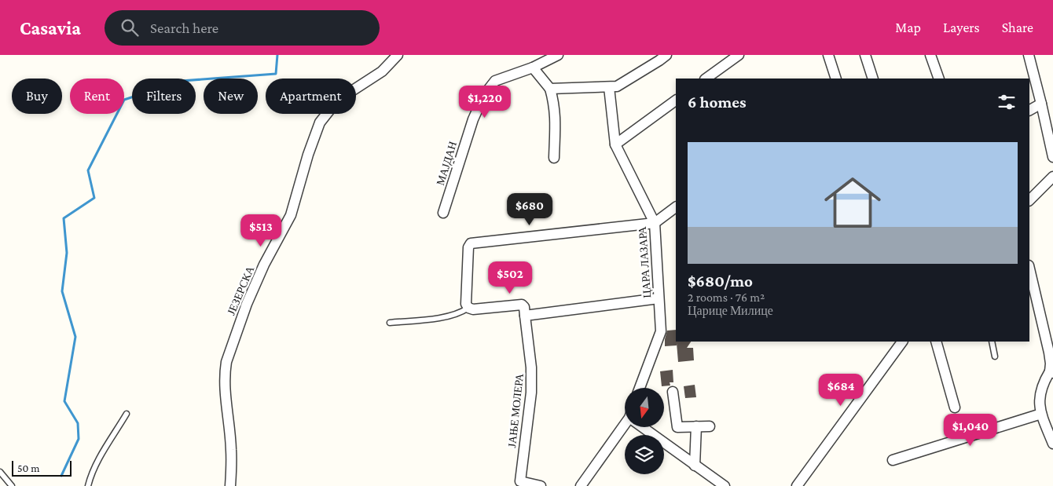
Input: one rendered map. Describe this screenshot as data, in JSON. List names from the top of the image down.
{
  "streets": {
    "street": [
      "МАЈДАН",
      "ЦАРА ЛАЗАРА",
      "ЈЕЗЕРСКА",
      "ЈАЊЕ МОЛЕРА"
    ]
  },
  "scale_bar": "50 m",
  "north": "bottom",
  "page": {
    "header": "Casavia",
    "search": "Search here",
    "nav": ["Map", "Layers", "Share"],
    "chip": [
      "Buy",
      "Rent",
      "Filters",
      "New",
      "Apartment"
    ],
    "heading": "6 homes",
    "price": [
      "$1,220",
      "$680",
      "$513",
      "$502",
      "$684",
      "$1,040"
    ],
    "list": [
      {
        "name": "$680/mo",
        "note": "2 rooms · 76 m² · Царице Милице"
      }
    ],
    "scale": "50 m"
  }
}
